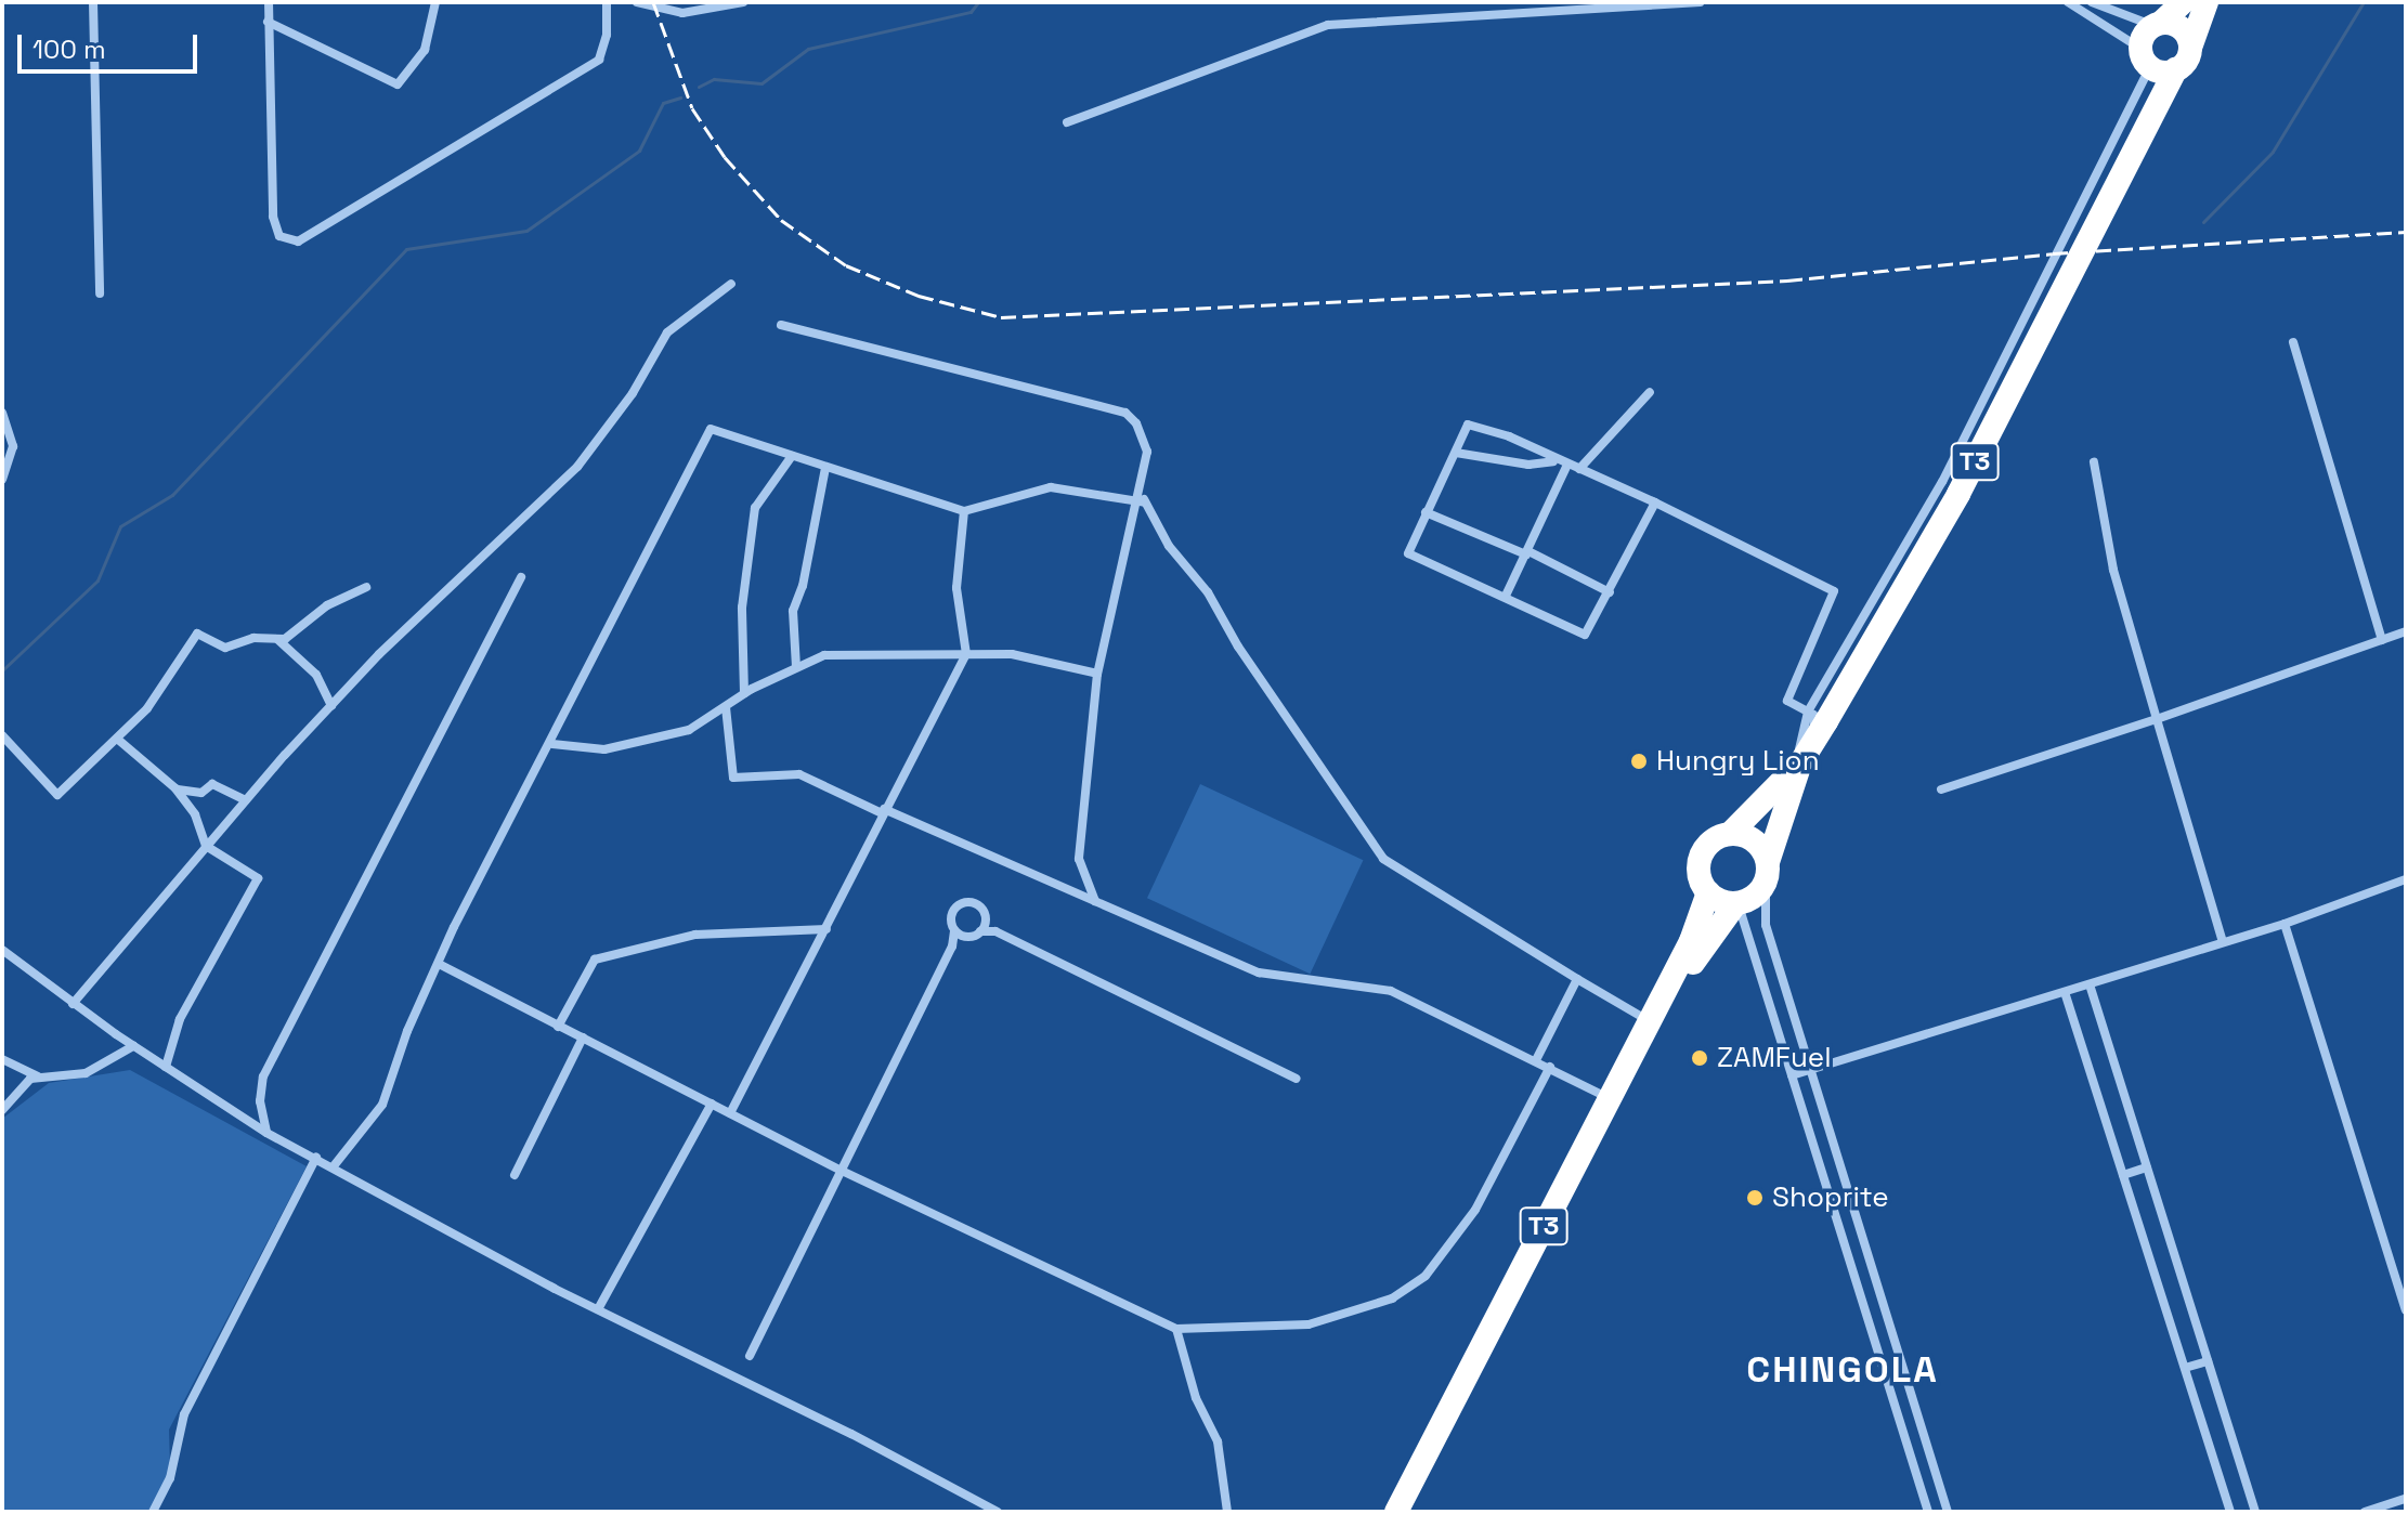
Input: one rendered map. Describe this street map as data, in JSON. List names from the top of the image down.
{
  "streets": {
    "highway": ["T3"]
  },
  "districts": ["CHINGOLA"],
  "places": ["Hungry Lion", "ZAMFuel", "Shoprite"],
  "scale_bar": "100 m"
}
